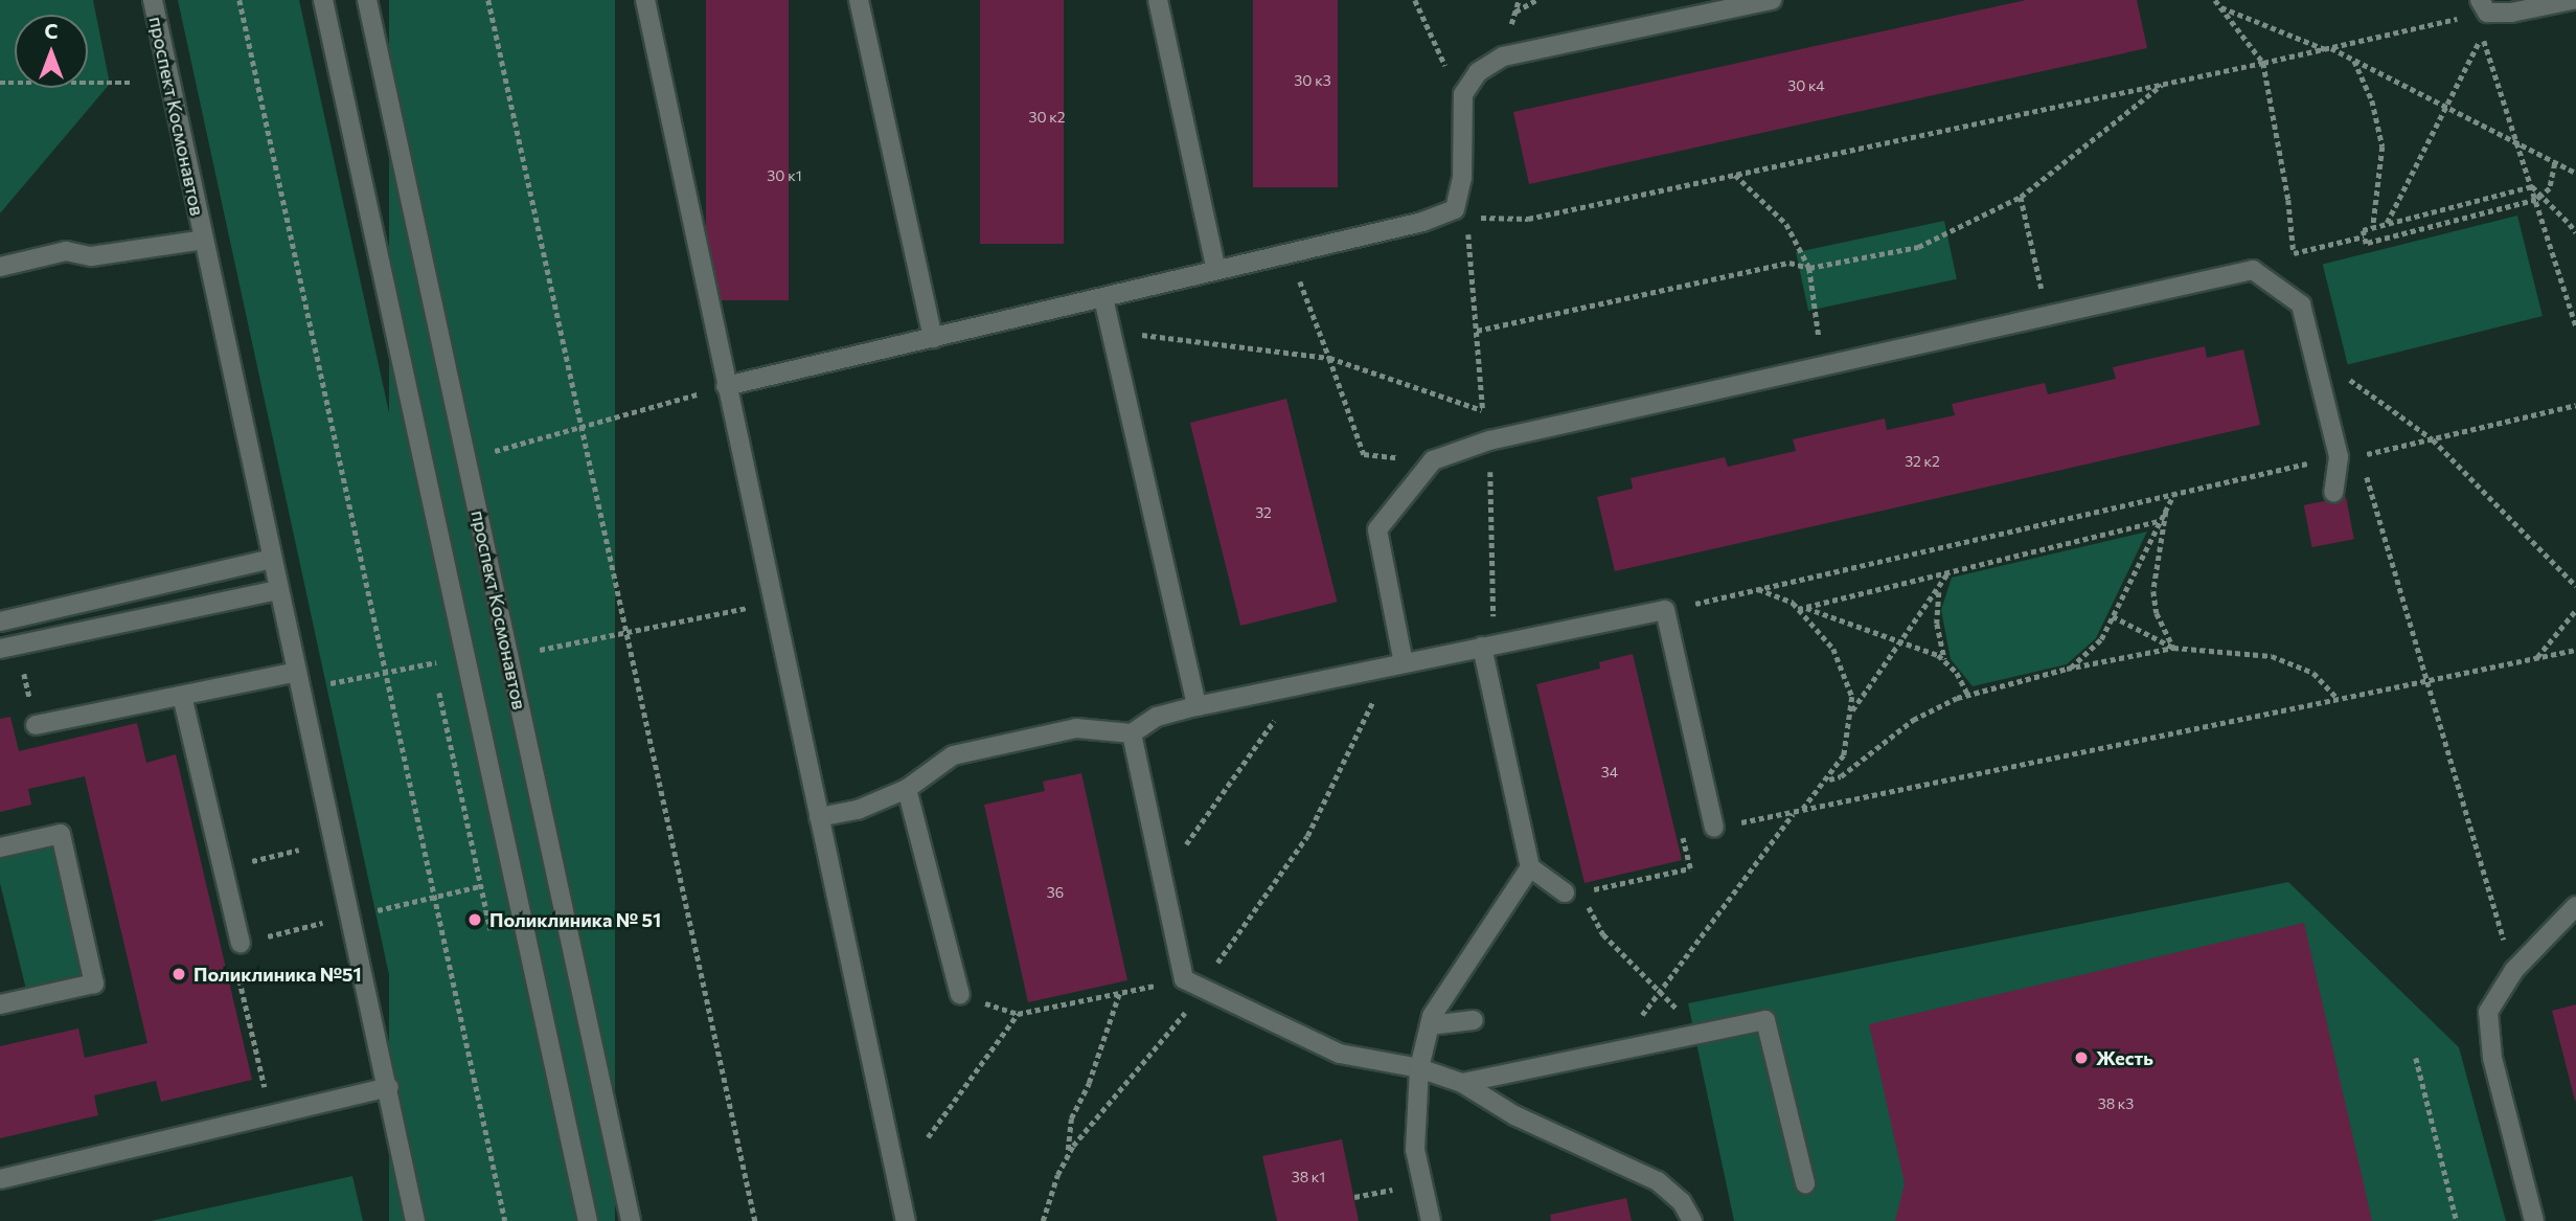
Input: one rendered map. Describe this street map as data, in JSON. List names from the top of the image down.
{
  "streets": {
    "street": ["проспект Космонавтов"]
  },
  "places": ["Поликлиника № 51", "Поликлиника №51", "Жесть"],
  "house_numbers": [
    "30 к3",
    "30 к4",
    "30 к2",
    "30 к1",
    "32 к2",
    "32",
    "34",
    "36",
    "38 к3",
    "38 к1"
  ],
  "north": "top"
}
